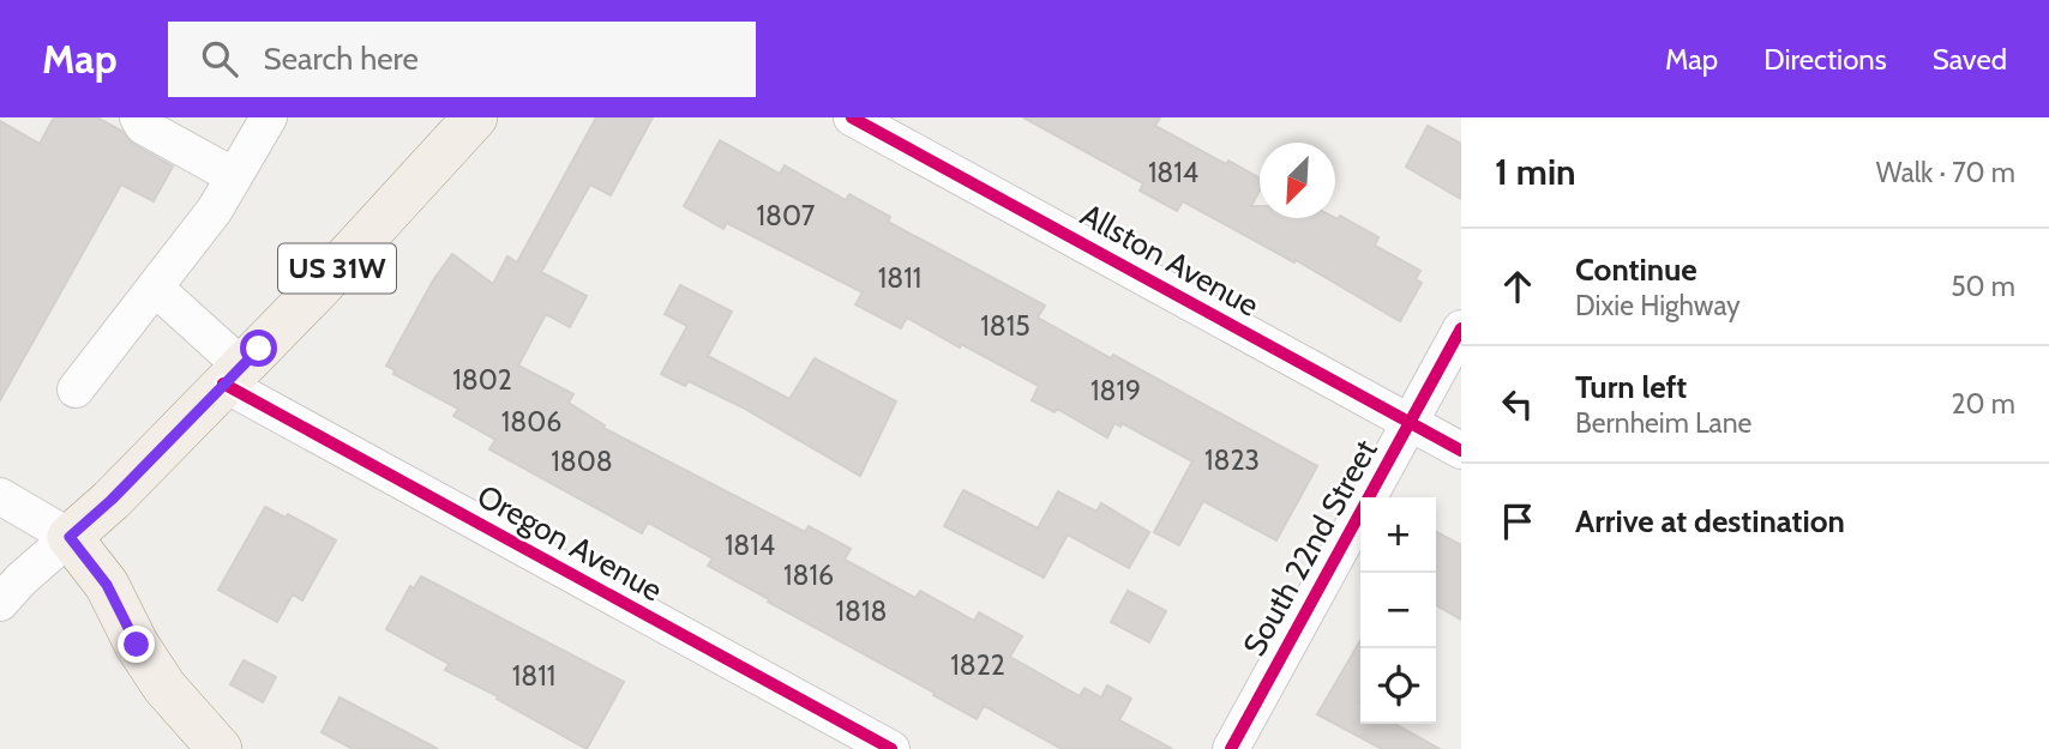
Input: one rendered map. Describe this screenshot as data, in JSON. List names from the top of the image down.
{
  "streets": {
    "main road": ["US 31W"],
    "street": ["Allston Avenue", "Oregon Avenue", "South 22nd Street"]
  },
  "crossings": [
    ["Allston Avenue", "South 22nd Street"],
    ["US 31W", "Oregon Avenue"]
  ],
  "house_numbers": [
    "1814",
    "1807",
    "1811",
    "1815",
    "1802",
    "1819",
    "1806",
    "1823",
    "1808",
    "1814",
    "1816",
    "1818",
    "1822",
    "1811"
  ],
  "north": "bottom left",
  "page": {
    "header": "Map",
    "search": "Search here",
    "nav": ["Map", "Directions", "Saved"],
    "heading": ["1 min", "Walk · 70 m"],
    "list": [
      ["Continue", "Dixie Highway", "50 m"],
      ["Turn left", "Bernheim Lane", "20 m"],
      "Arrive at destination"
    ],
    "map_buttons": ["+", "−"]
  }
}
